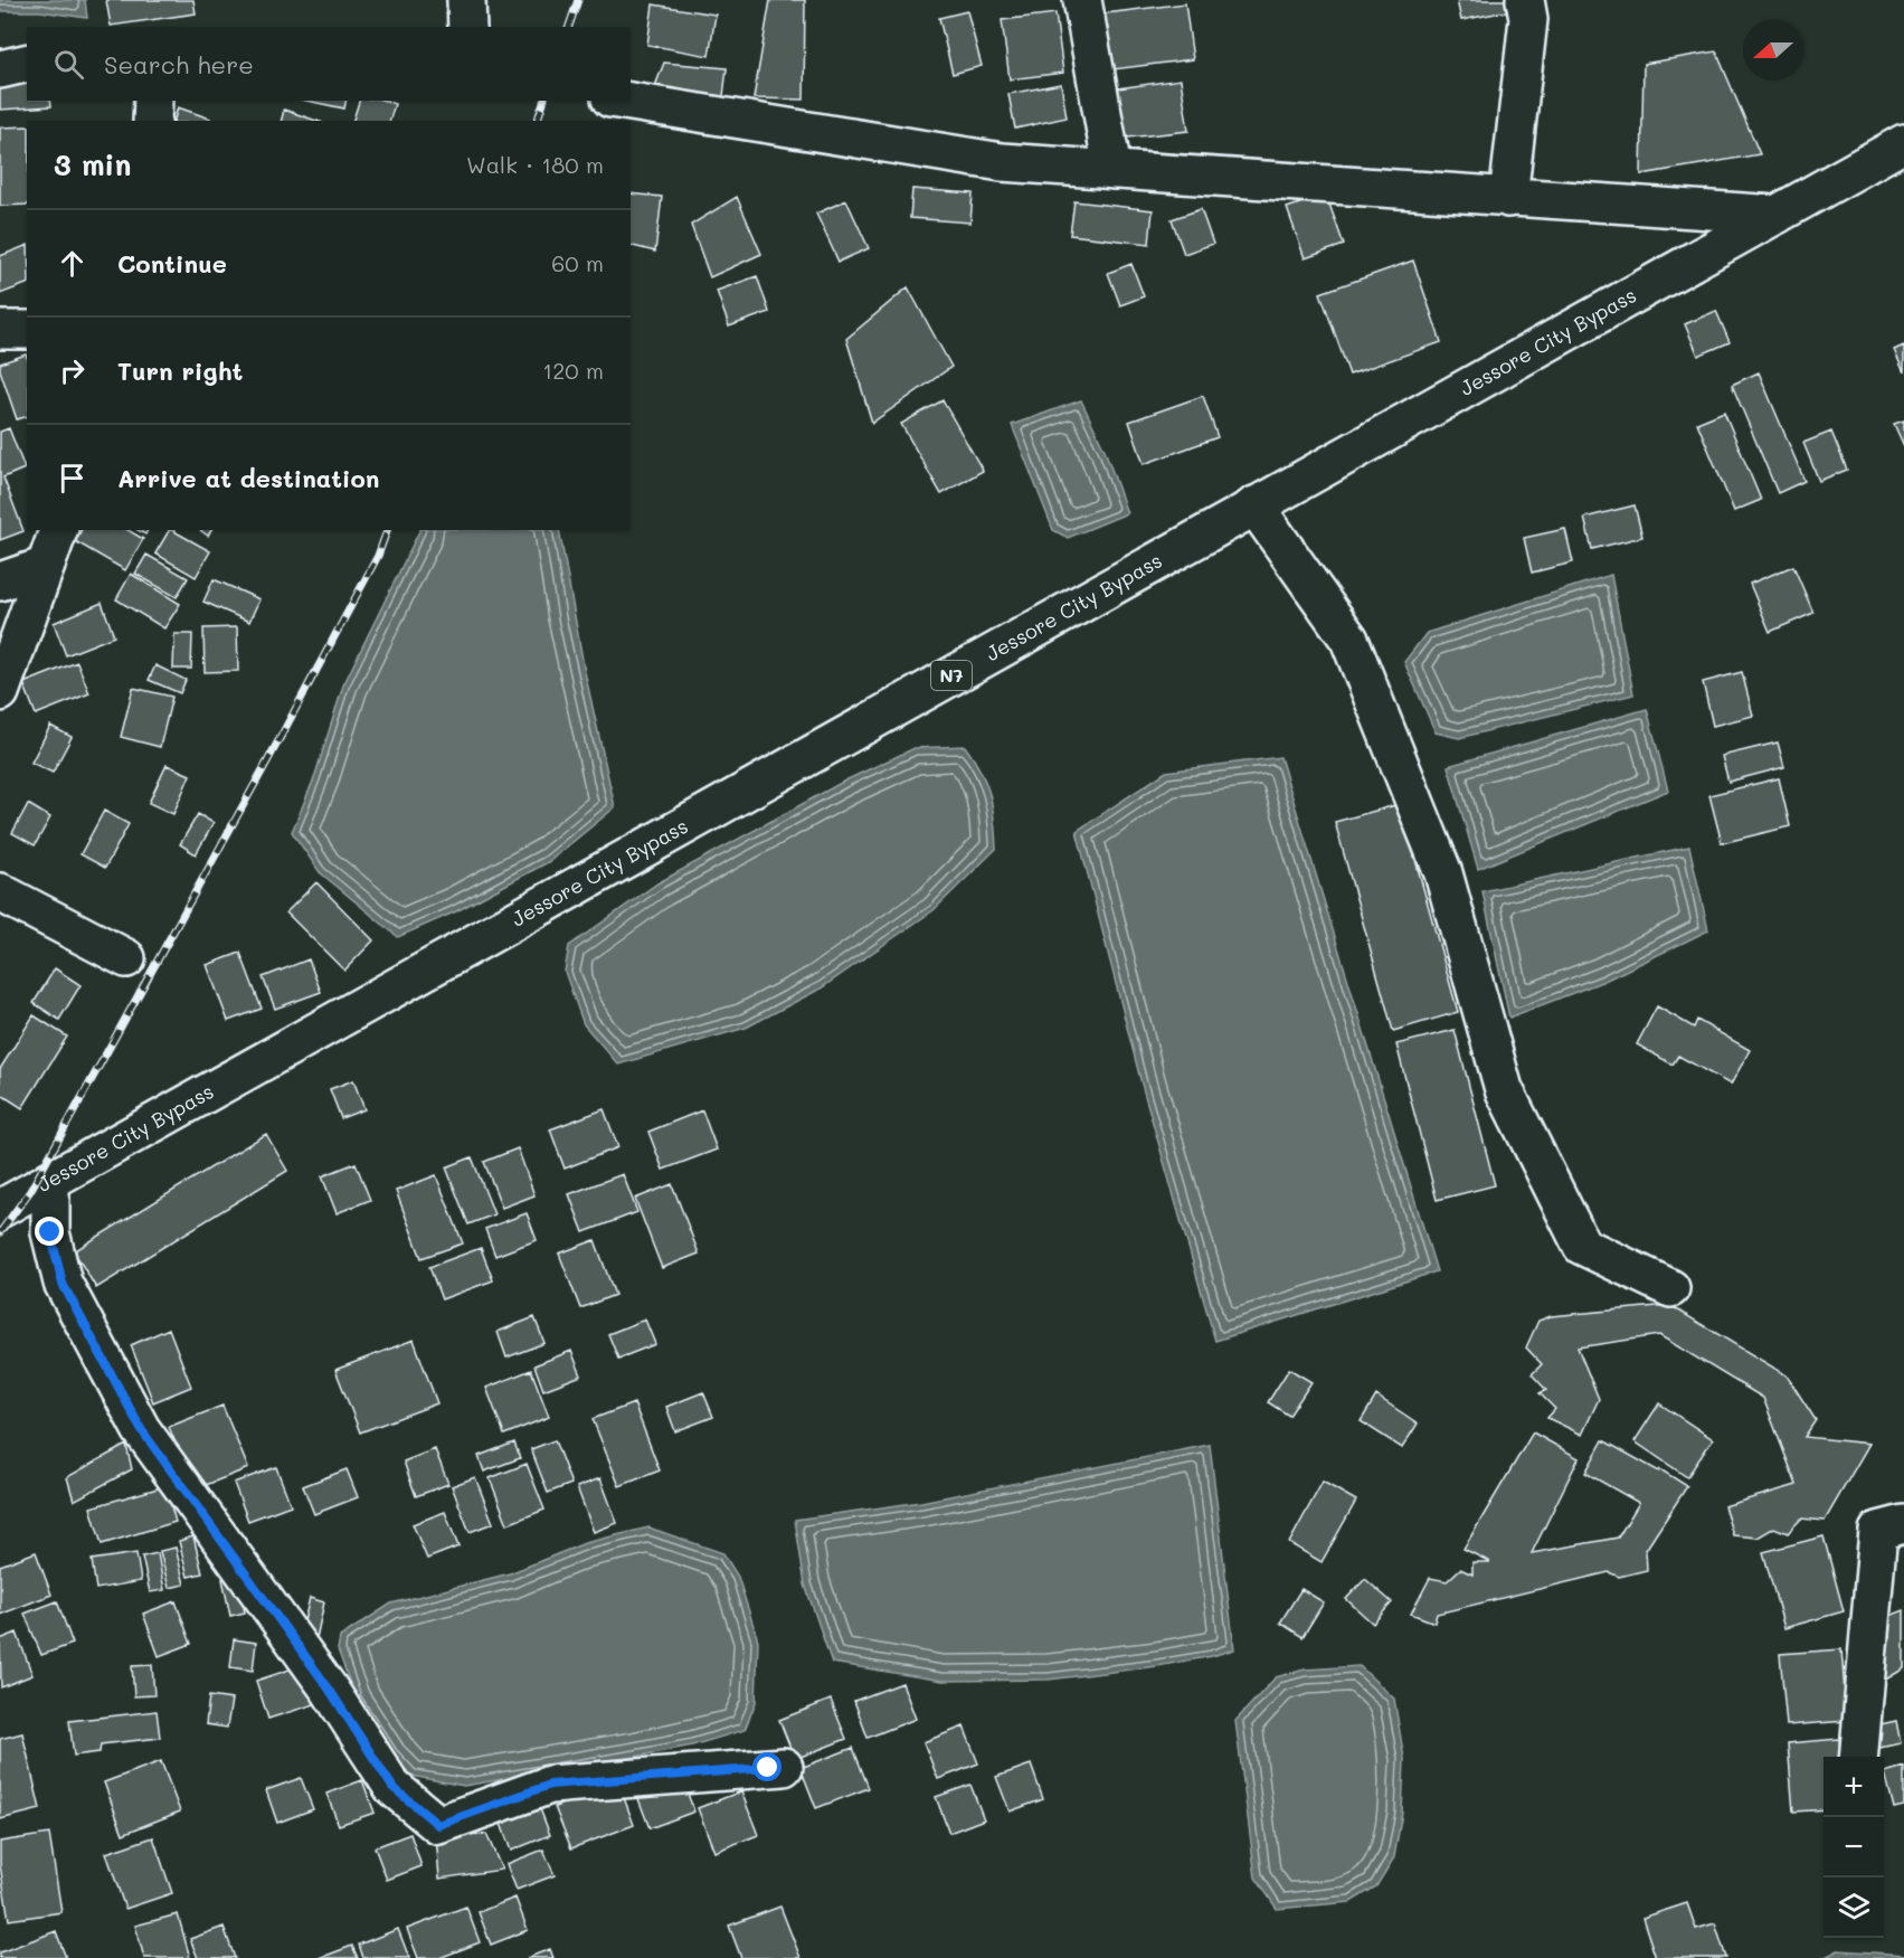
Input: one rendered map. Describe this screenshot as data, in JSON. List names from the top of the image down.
{
  "streets": {
    "main road": ["Jessore City Bypass", "N7"]
  },
  "north": "left",
  "page": {
    "search": "Search here",
    "heading": ["3 min", "Walk · 180 m"],
    "list": [
      ["Continue", "60 m"],
      ["Turn right", "120 m"],
      "Arrive at destination"
    ],
    "map_buttons": ["+", "−"]
  }
}
